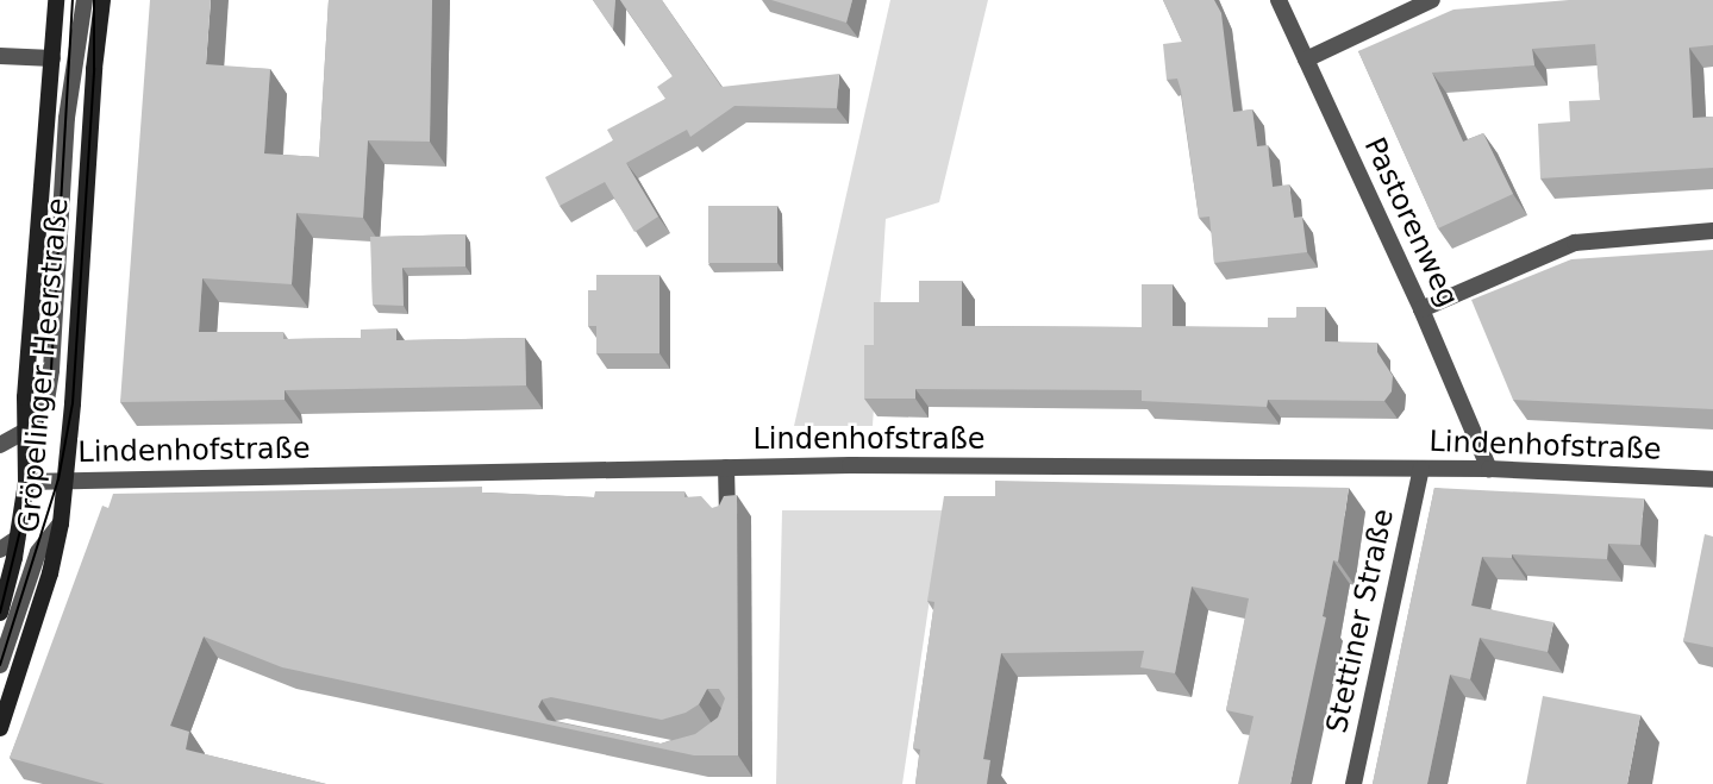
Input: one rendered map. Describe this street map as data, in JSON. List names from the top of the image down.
{
  "streets": {
    "main road": ["Gröpelinger Heerstraße"],
    "street": ["Pastorenweg", "Lindenhofstraße", "Stettiner Straße"]
  },
  "crossings": [
    ["Pastorenweg", "Lindenhofstraße"],
    ["Gröpelinger Heerstraße", "Lindenhofstraße"],
    ["Lindenhofstraße", "Stettiner Straße"]
  ]
}
